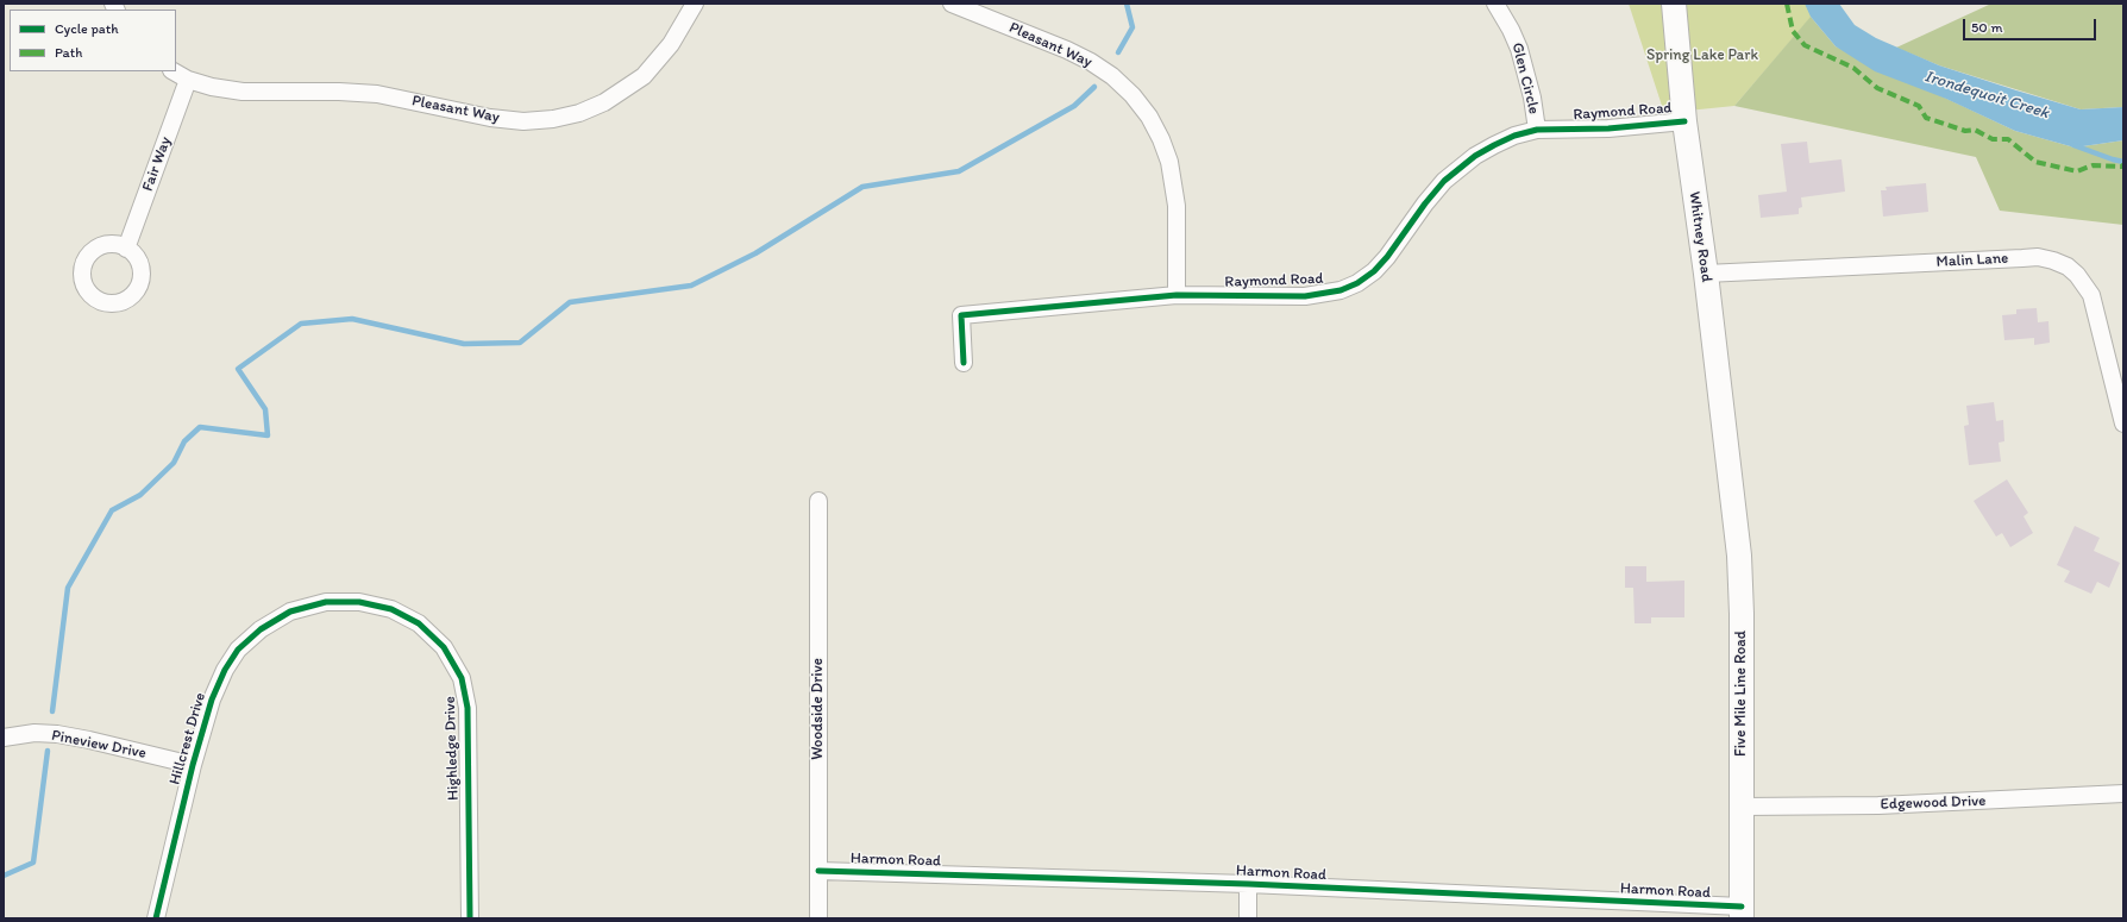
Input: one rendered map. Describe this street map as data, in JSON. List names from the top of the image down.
{
  "streets": {
    "main road": ["Whitney Road", "Five Mile Line Road"],
    "street": [
      "Pleasant Way",
      "Glen Circle",
      "Raymond Road",
      "Fair Way",
      "Malin Lane",
      "Woodside Drive",
      "Hillcrest Drive",
      "Pineview Drive",
      "Highledge Drive",
      "Edgewood Drive",
      "Harmon Road"
    ]
  },
  "crossings": [
    ["Pleasant Way", "Raymond Road"],
    ["Pleasant Way", "Fair Way"],
    ["Glen Circle", "Raymond Road"],
    ["Raymond Road", "Whitney Road"],
    ["Whitney Road", "Malin Lane"],
    ["Whitney Road", "Five Mile Line Road"],
    ["Five Mile Line Road", "Edgewood Drive"],
    ["Five Mile Line Road", "Harmon Road"],
    ["Woodside Drive", "Harmon Road"],
    ["Hillcrest Drive", "Pineview Drive"],
    ["Hillcrest Drive", "Highledge Drive"]
  ],
  "water": ["Irondequoit Creek"],
  "parks": ["Spring Lake Park"],
  "legend": ["Cycle path", "Path"],
  "scale_bar": "50 m"
}
